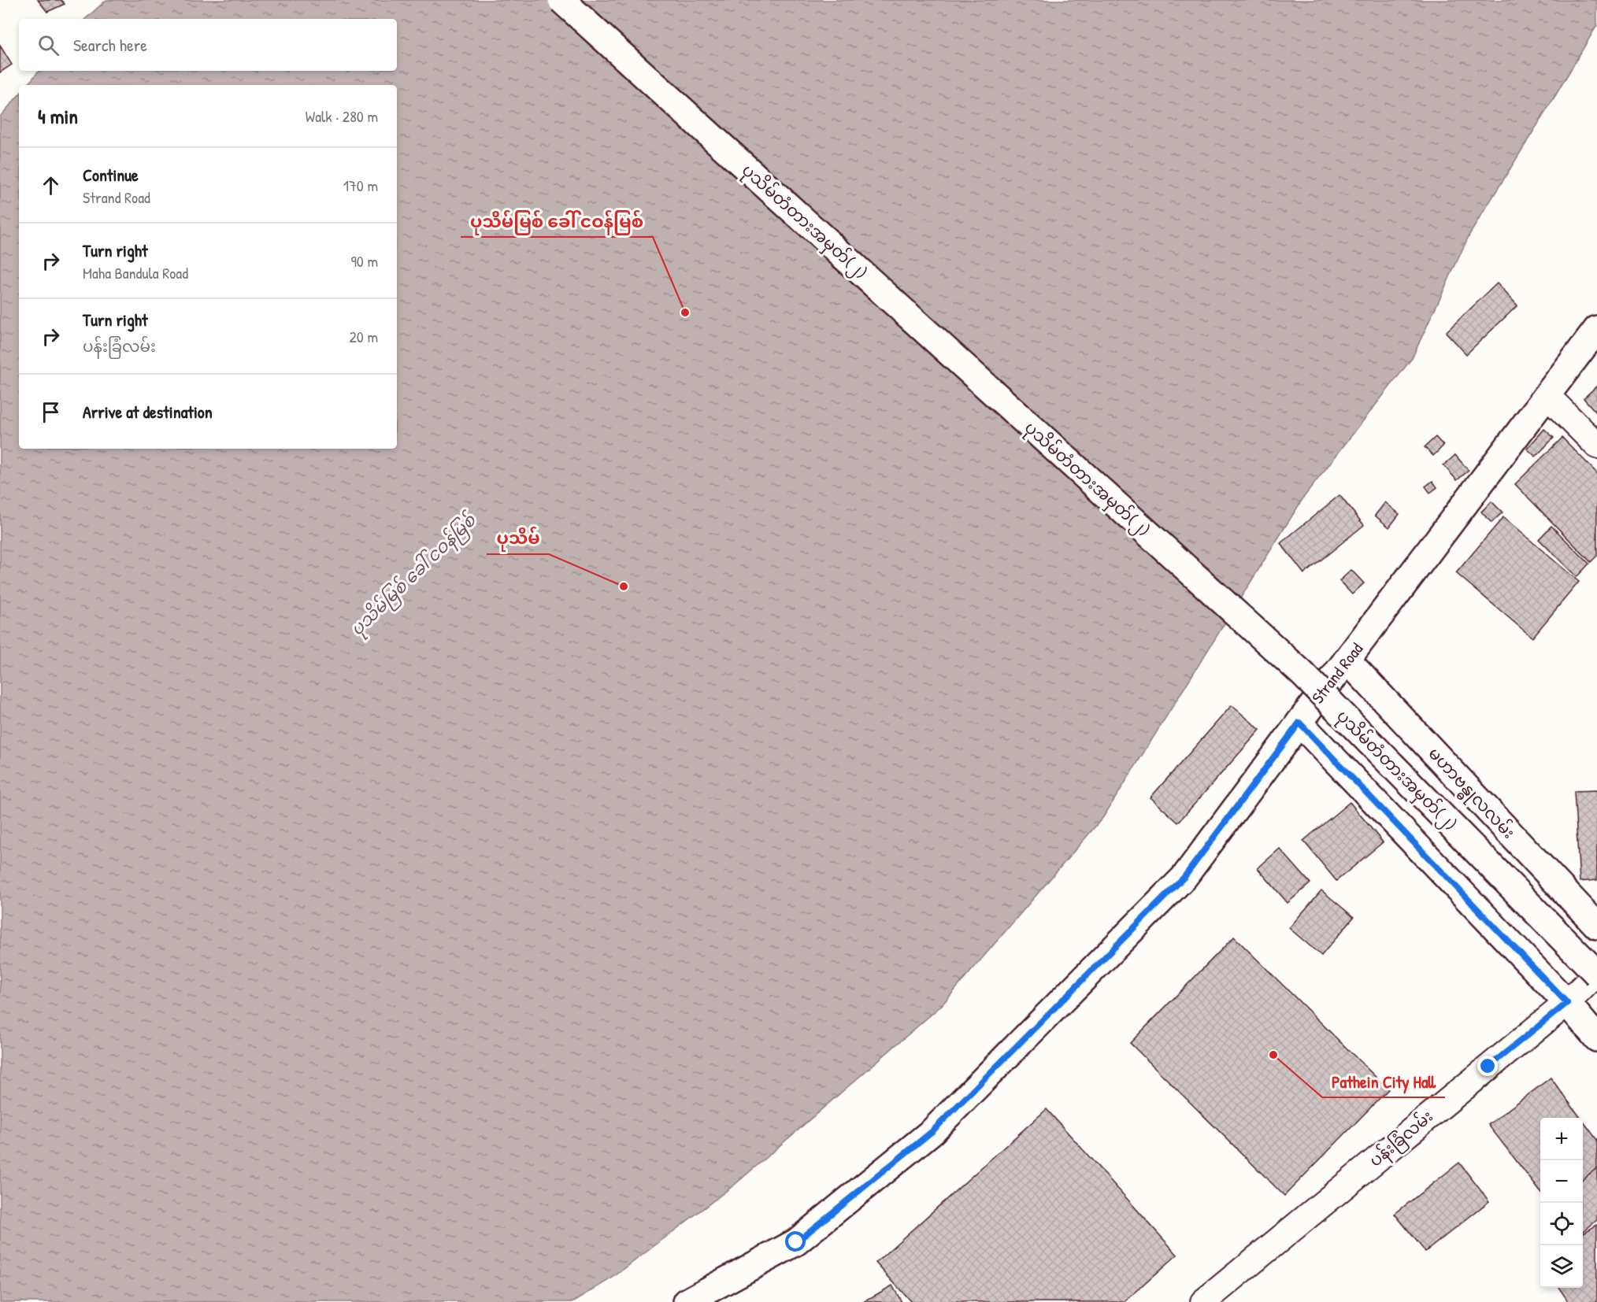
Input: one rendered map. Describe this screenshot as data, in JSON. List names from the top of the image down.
{
  "streets": {
    "street": [
      "ပုသိမ်တံတားအမှတ်(၂)",
      "Strand Road",
      "မဟာဗန္ဓုလလမ်း",
      "ပန်းခြံလမ်း"
    ]
  },
  "crossings": [
    ["ပုသိမ်တံတားအမှတ်(၂)", "ပန်းခြံလမ်း"],
    ["Strand Road", "မဟာဗန္ဓုလလမ်း"]
  ],
  "water": ["ပုသိမ်မြစ် ခေါ် ငဝန်မြစ်"],
  "places": ["ပုသိမ်မြစ် ခေါ် ငဝန်မြစ်", "ပုသိမ်", "Pathein City Hall"],
  "page": {
    "search": "Search here",
    "heading": ["4 min", "Walk · 280 m"],
    "list": [
      ["Continue", "Strand Road", "170 m"],
      ["Turn right", "Maha Bandula Road", "90 m"],
      ["Turn right", "ပန်းခြံလမ်း", "20 m"],
      "Arrive at destination"
    ],
    "map_buttons": ["+", "−"]
  }
}
